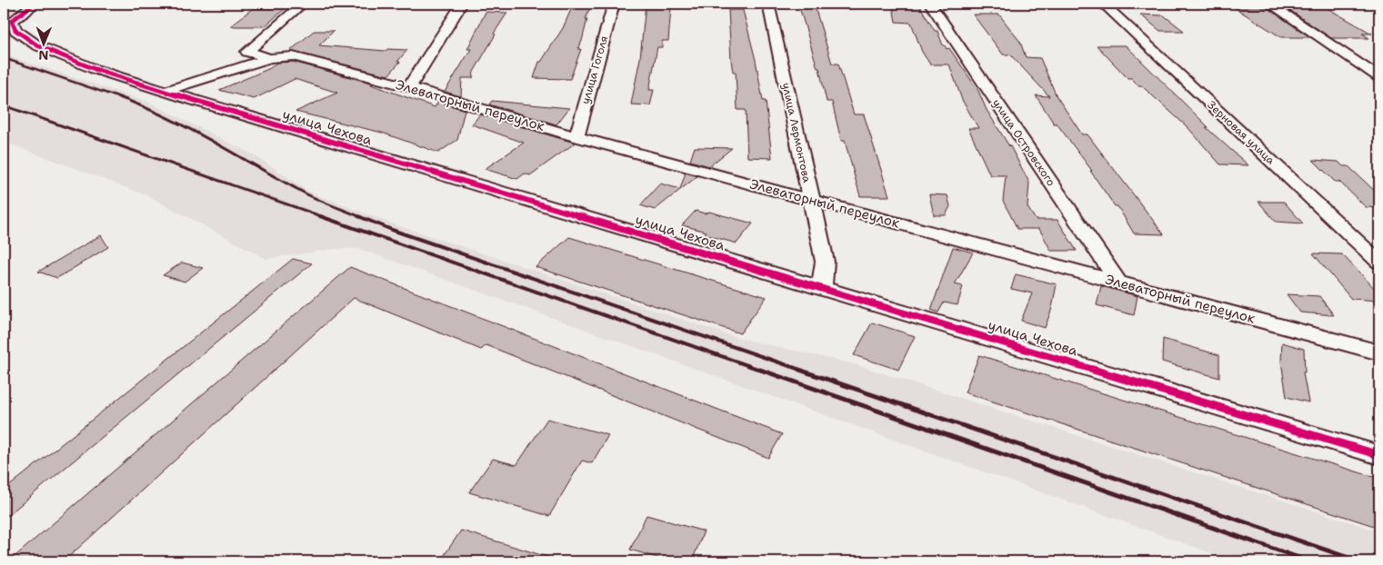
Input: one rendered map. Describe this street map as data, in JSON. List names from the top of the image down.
{
  "streets": {
    "street": [
      "улица Гоголя",
      "Элеваторный переулок",
      "улица Чехова",
      "улица Лермонтова",
      "Зерновая улица",
      "улица Островского"
    ]
  },
  "crossings": [
    ["улица Гоголя", "Элеваторный переулок"],
    ["Элеваторный переулок", "улица Чехова"],
    ["Элеваторный переулок", "улица Лермонтова"],
    ["Элеваторный переулок", "улица Островского"],
    ["улица Чехова", "улица Лермонтова"]
  ],
  "north": "bottom"
}
